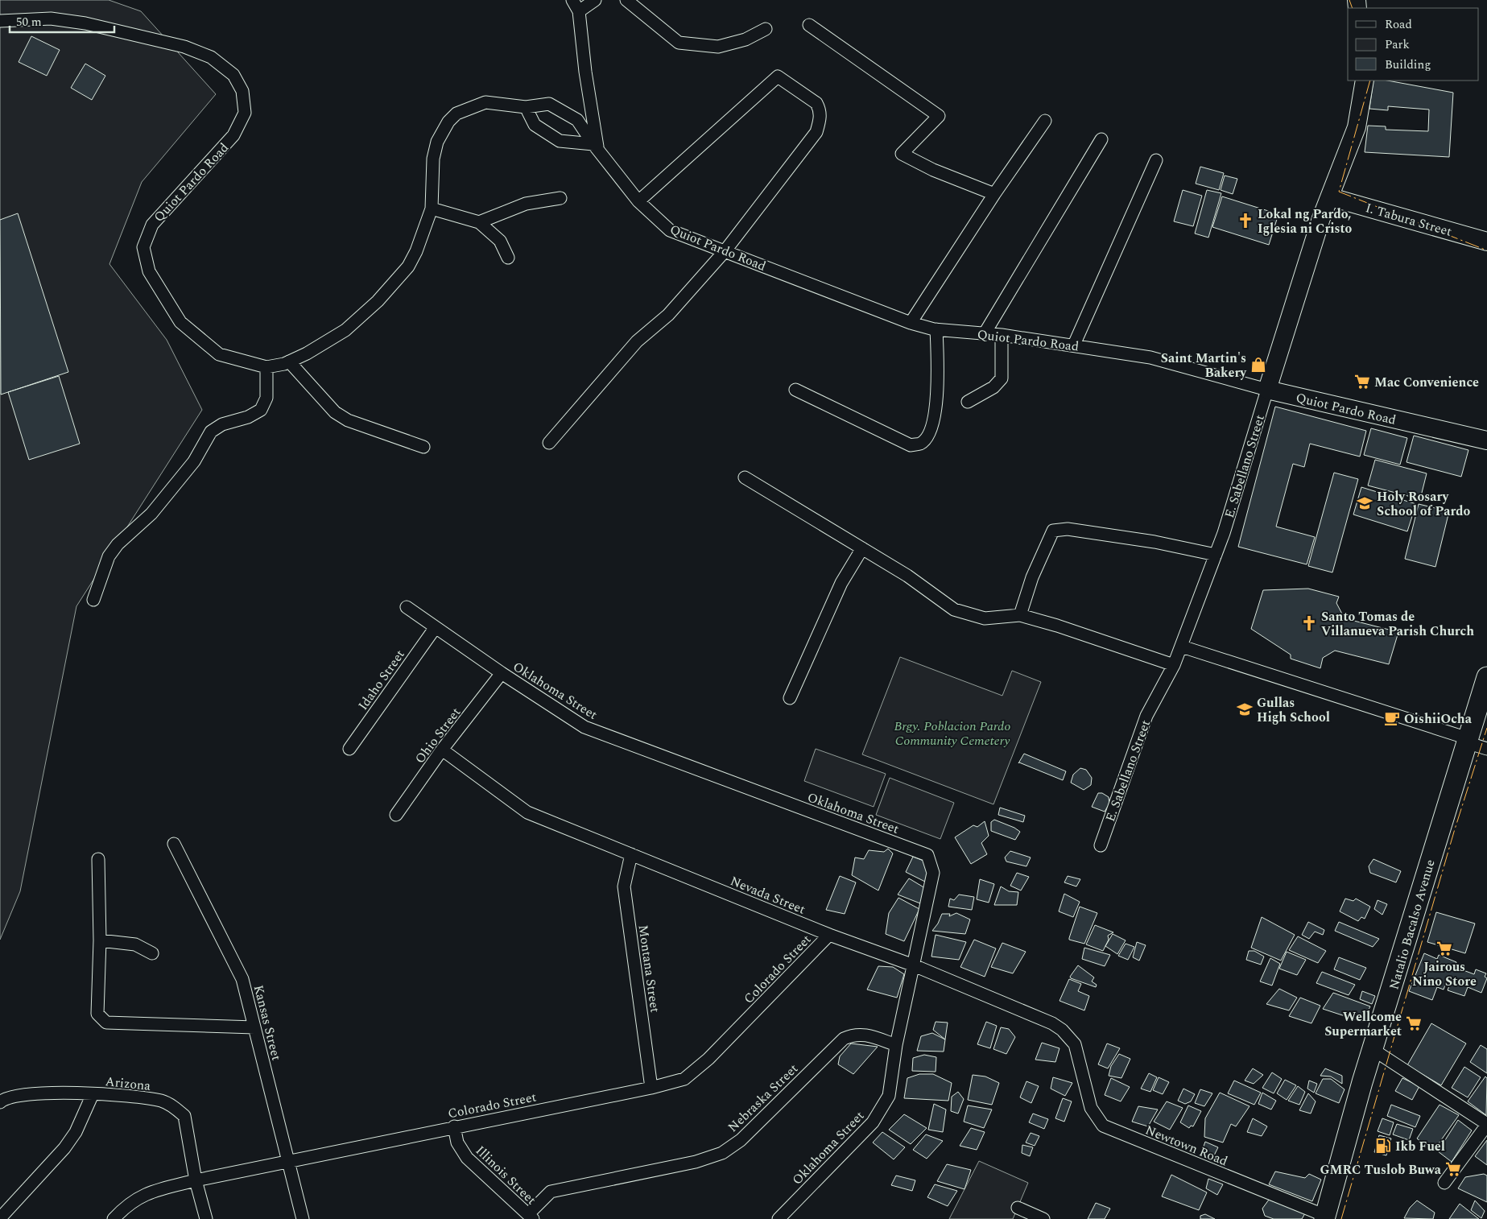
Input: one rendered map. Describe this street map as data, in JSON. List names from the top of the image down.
{
  "streets": {
    "main road": ["Natalio Bacalso Avenue"],
    "street": [
      "Quiot Pardo Road",
      "I. Tabura Street",
      "E. Sabellano Street",
      "Idaho Street",
      "Oklahoma Street",
      "Ohio Street",
      "Nevada Street",
      "Montana Street",
      "Colorado Street",
      "Kansas Street",
      "Arizona",
      "Nebraska Street",
      "Newtown Road",
      "Illinois Street"
    ]
  },
  "crossings": [
    ["Quiot Pardo Road", "E. Sabellano Street"],
    ["I. Tabura Street", "E. Sabellano Street"],
    ["Idaho Street", "Oklahoma Street"],
    ["Oklahoma Street", "Ohio Street"],
    ["Oklahoma Street", "Nevada Street"],
    ["Oklahoma Street", "Nebraska Street"],
    ["Ohio Street", "Nevada Street"],
    ["Nevada Street", "Montana Street"],
    ["Nevada Street", "Colorado Street"],
    ["Nevada Street", "Newtown Road"],
    ["Natalio Bacalso Avenue", "Newtown Road"],
    ["Montana Street", "Colorado Street"],
    ["Colorado Street", "Kansas Street"],
    ["Colorado Street", "Arizona"],
    ["Colorado Street", "Illinois Street"],
    ["Nebraska Street", "Illinois Street"]
  ],
  "parks": ["Brgy. Poblacion Pardo Community Cemetery"],
  "places": {
    "church": ["Lokal ng Pardo, Iglesia ni Cristo", "Santo Tomas de Villanueva Parish Church"],
    "shop": ["Saint Martin's Bakery"],
    "supermarket": [
      "Mac Convenience",
      "Jairous Nino Store",
      "Wellcome Supermarket",
      "GMRC Tuslob Buwa"
    ],
    "school or university": ["Holy Rosary School of Pardo", "Gullas High School"],
    "cafe": ["OishiiOcha"],
    "fuel station": ["Ikb Fuel"]
  },
  "legend": ["Road", "Park", "Building"],
  "scale_bar": "50 m"
}
